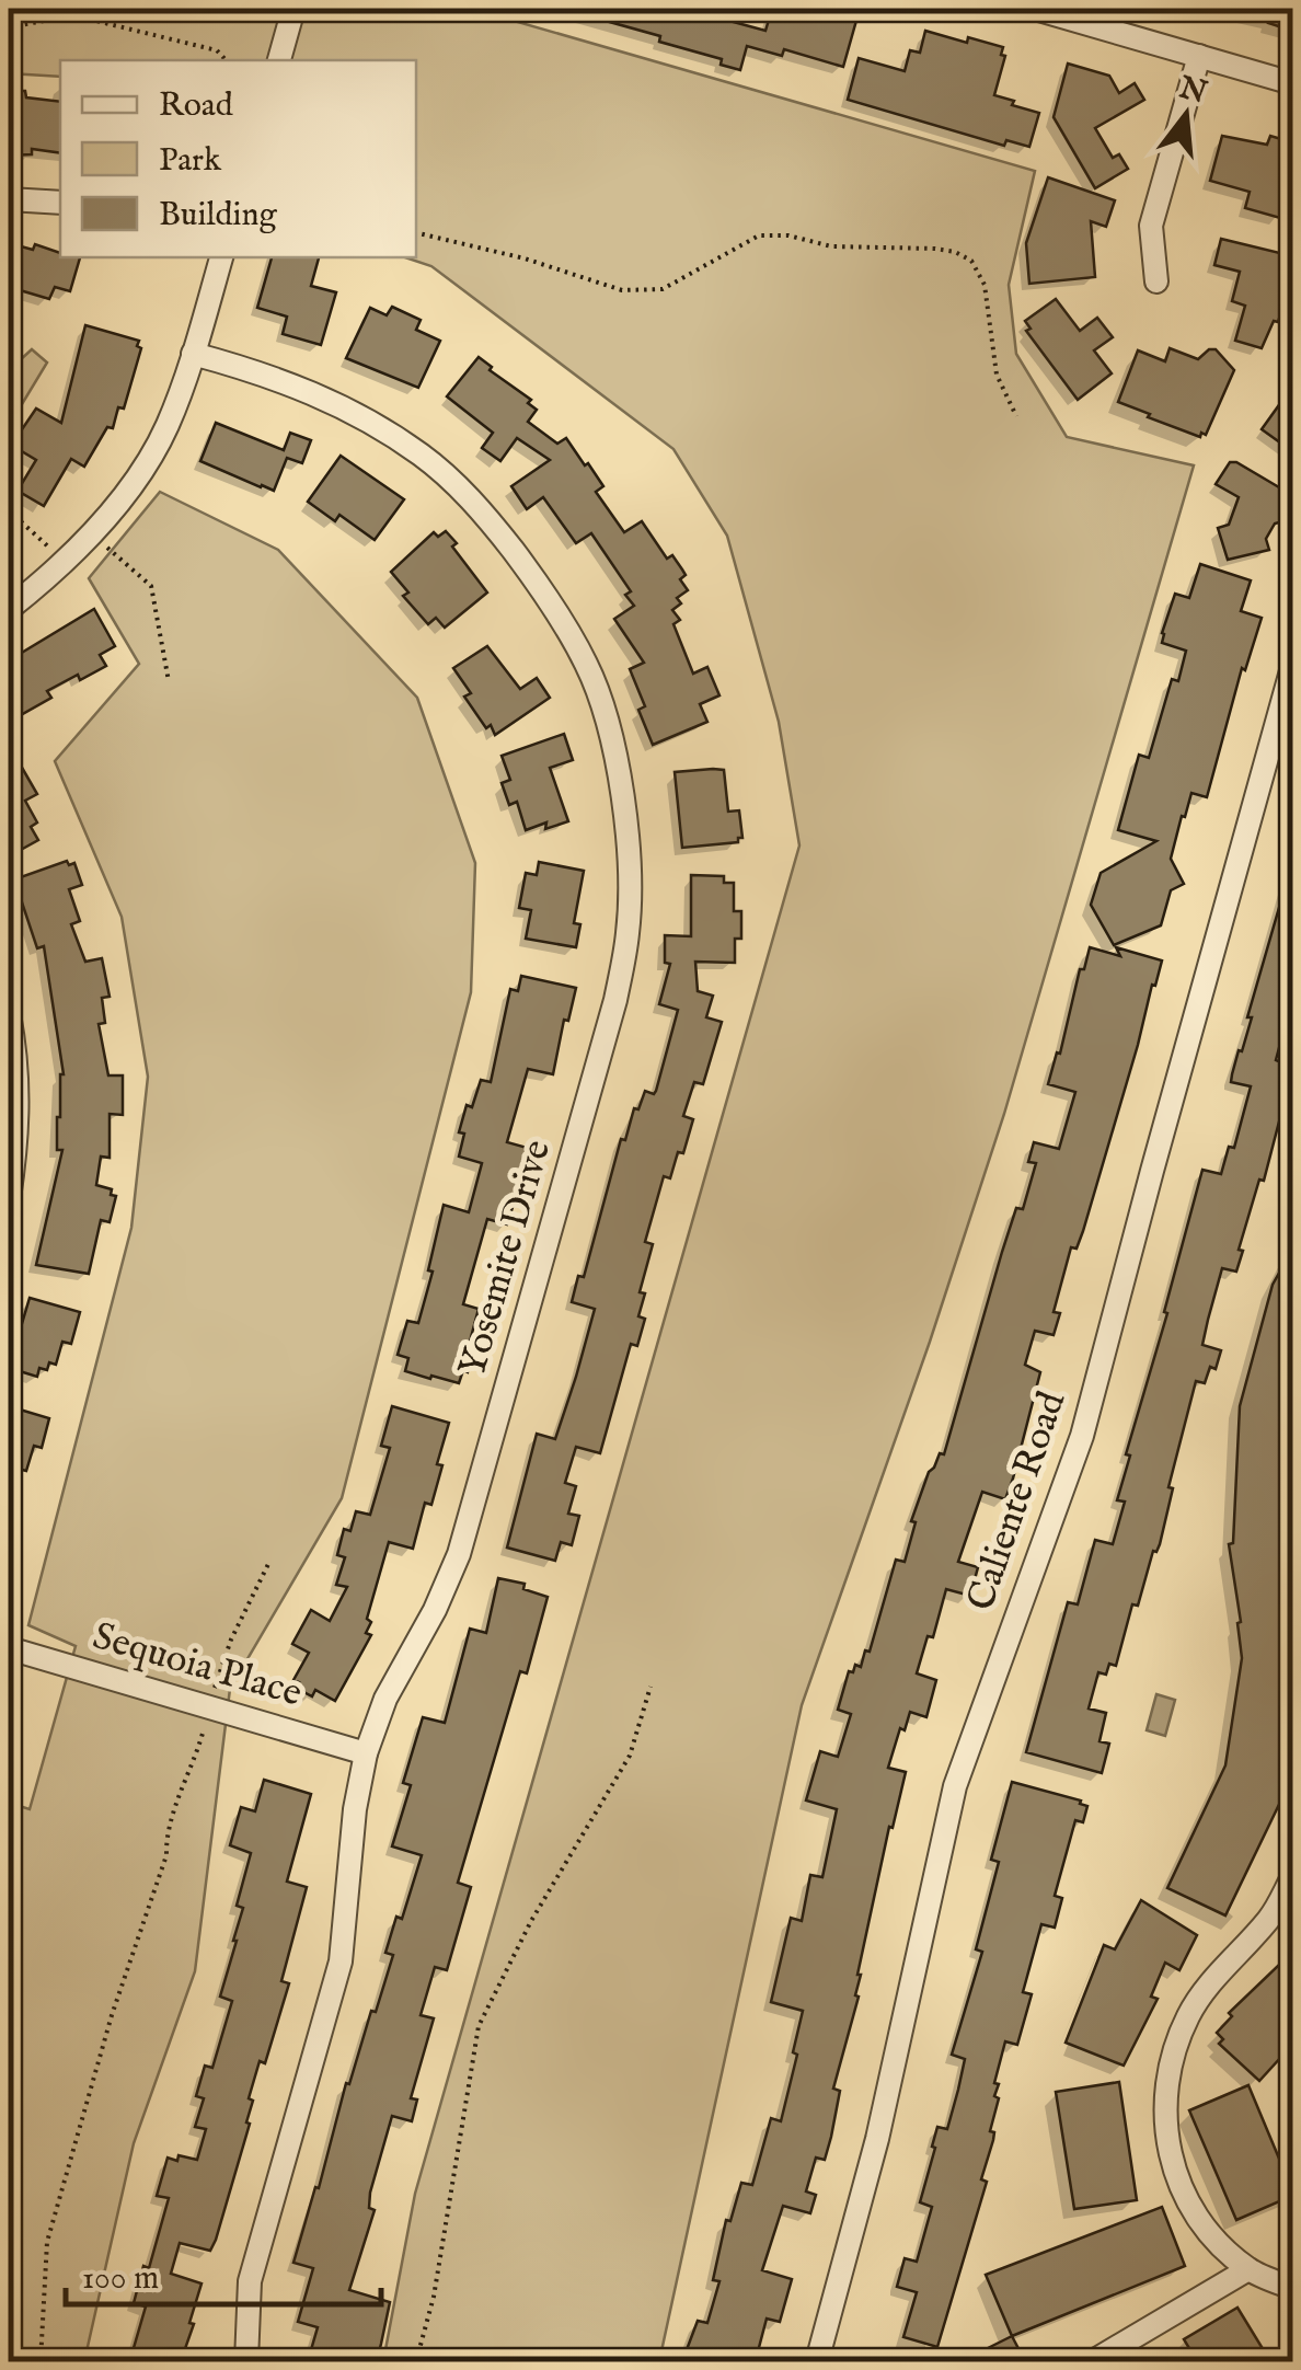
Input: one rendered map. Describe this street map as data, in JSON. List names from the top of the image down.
{
  "streets": {
    "street": ["Yosemite Drive", "Caliente Road", "Sequoia Place"]
  },
  "crossings": [
    ["Yosemite Drive", "Sequoia Place"]
  ],
  "legend": ["Road", "Park", "Building"],
  "scale_bar": "100 m",
  "north": "top"
}
